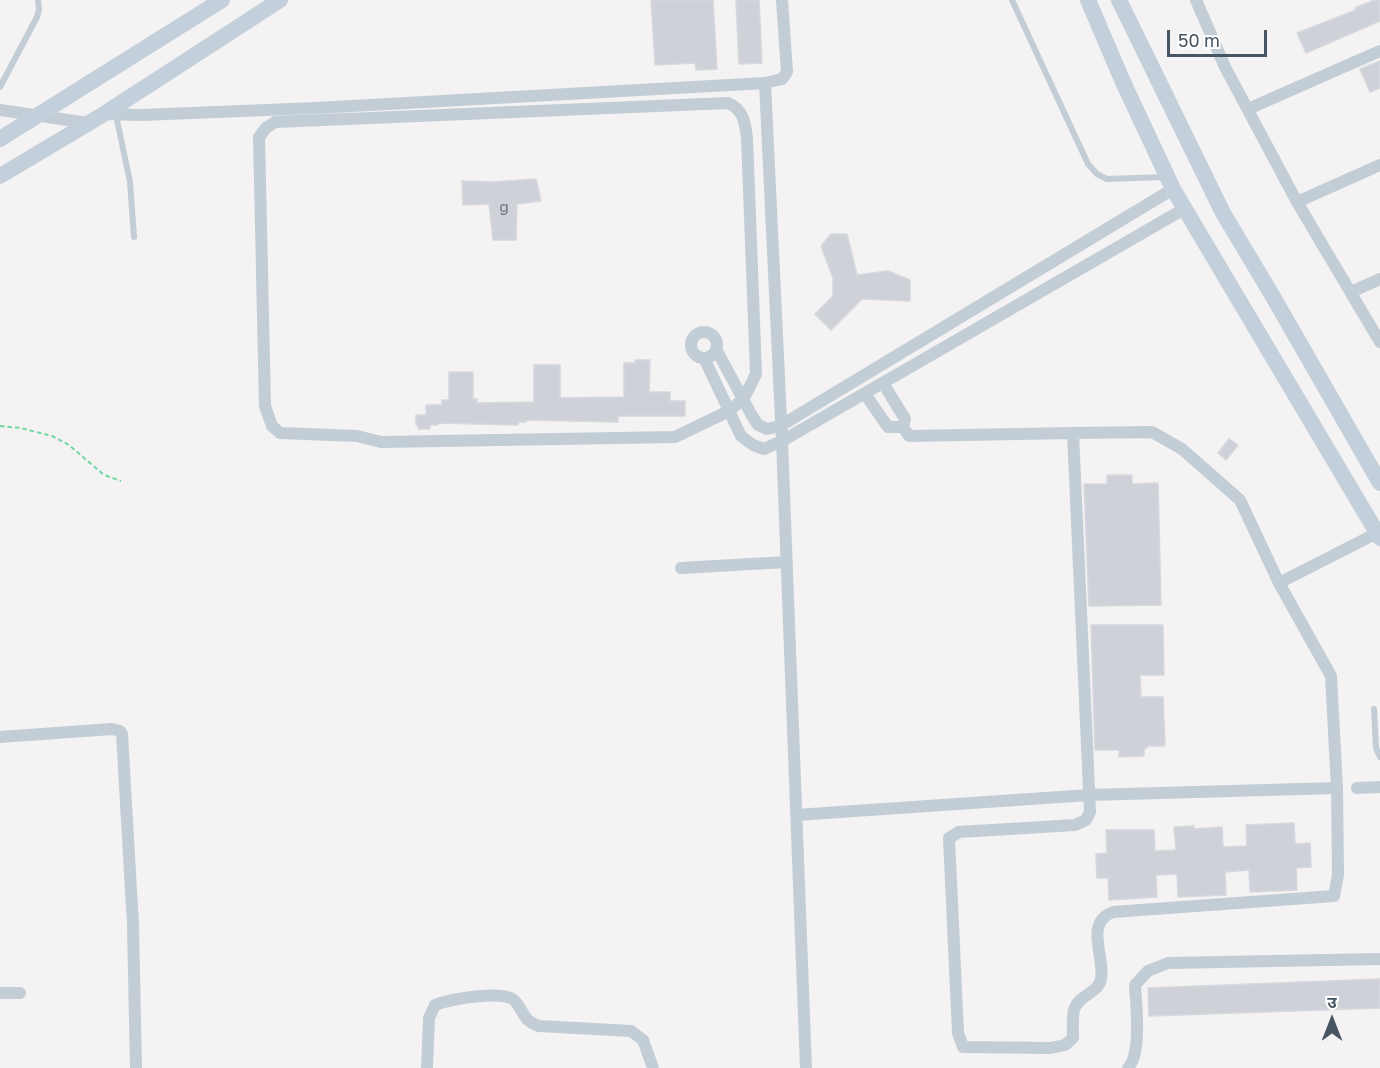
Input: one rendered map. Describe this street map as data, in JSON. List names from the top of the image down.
{
  "house_numbers": ["g"],
  "scale_bar": "50 m",
  "north": "top"
}
